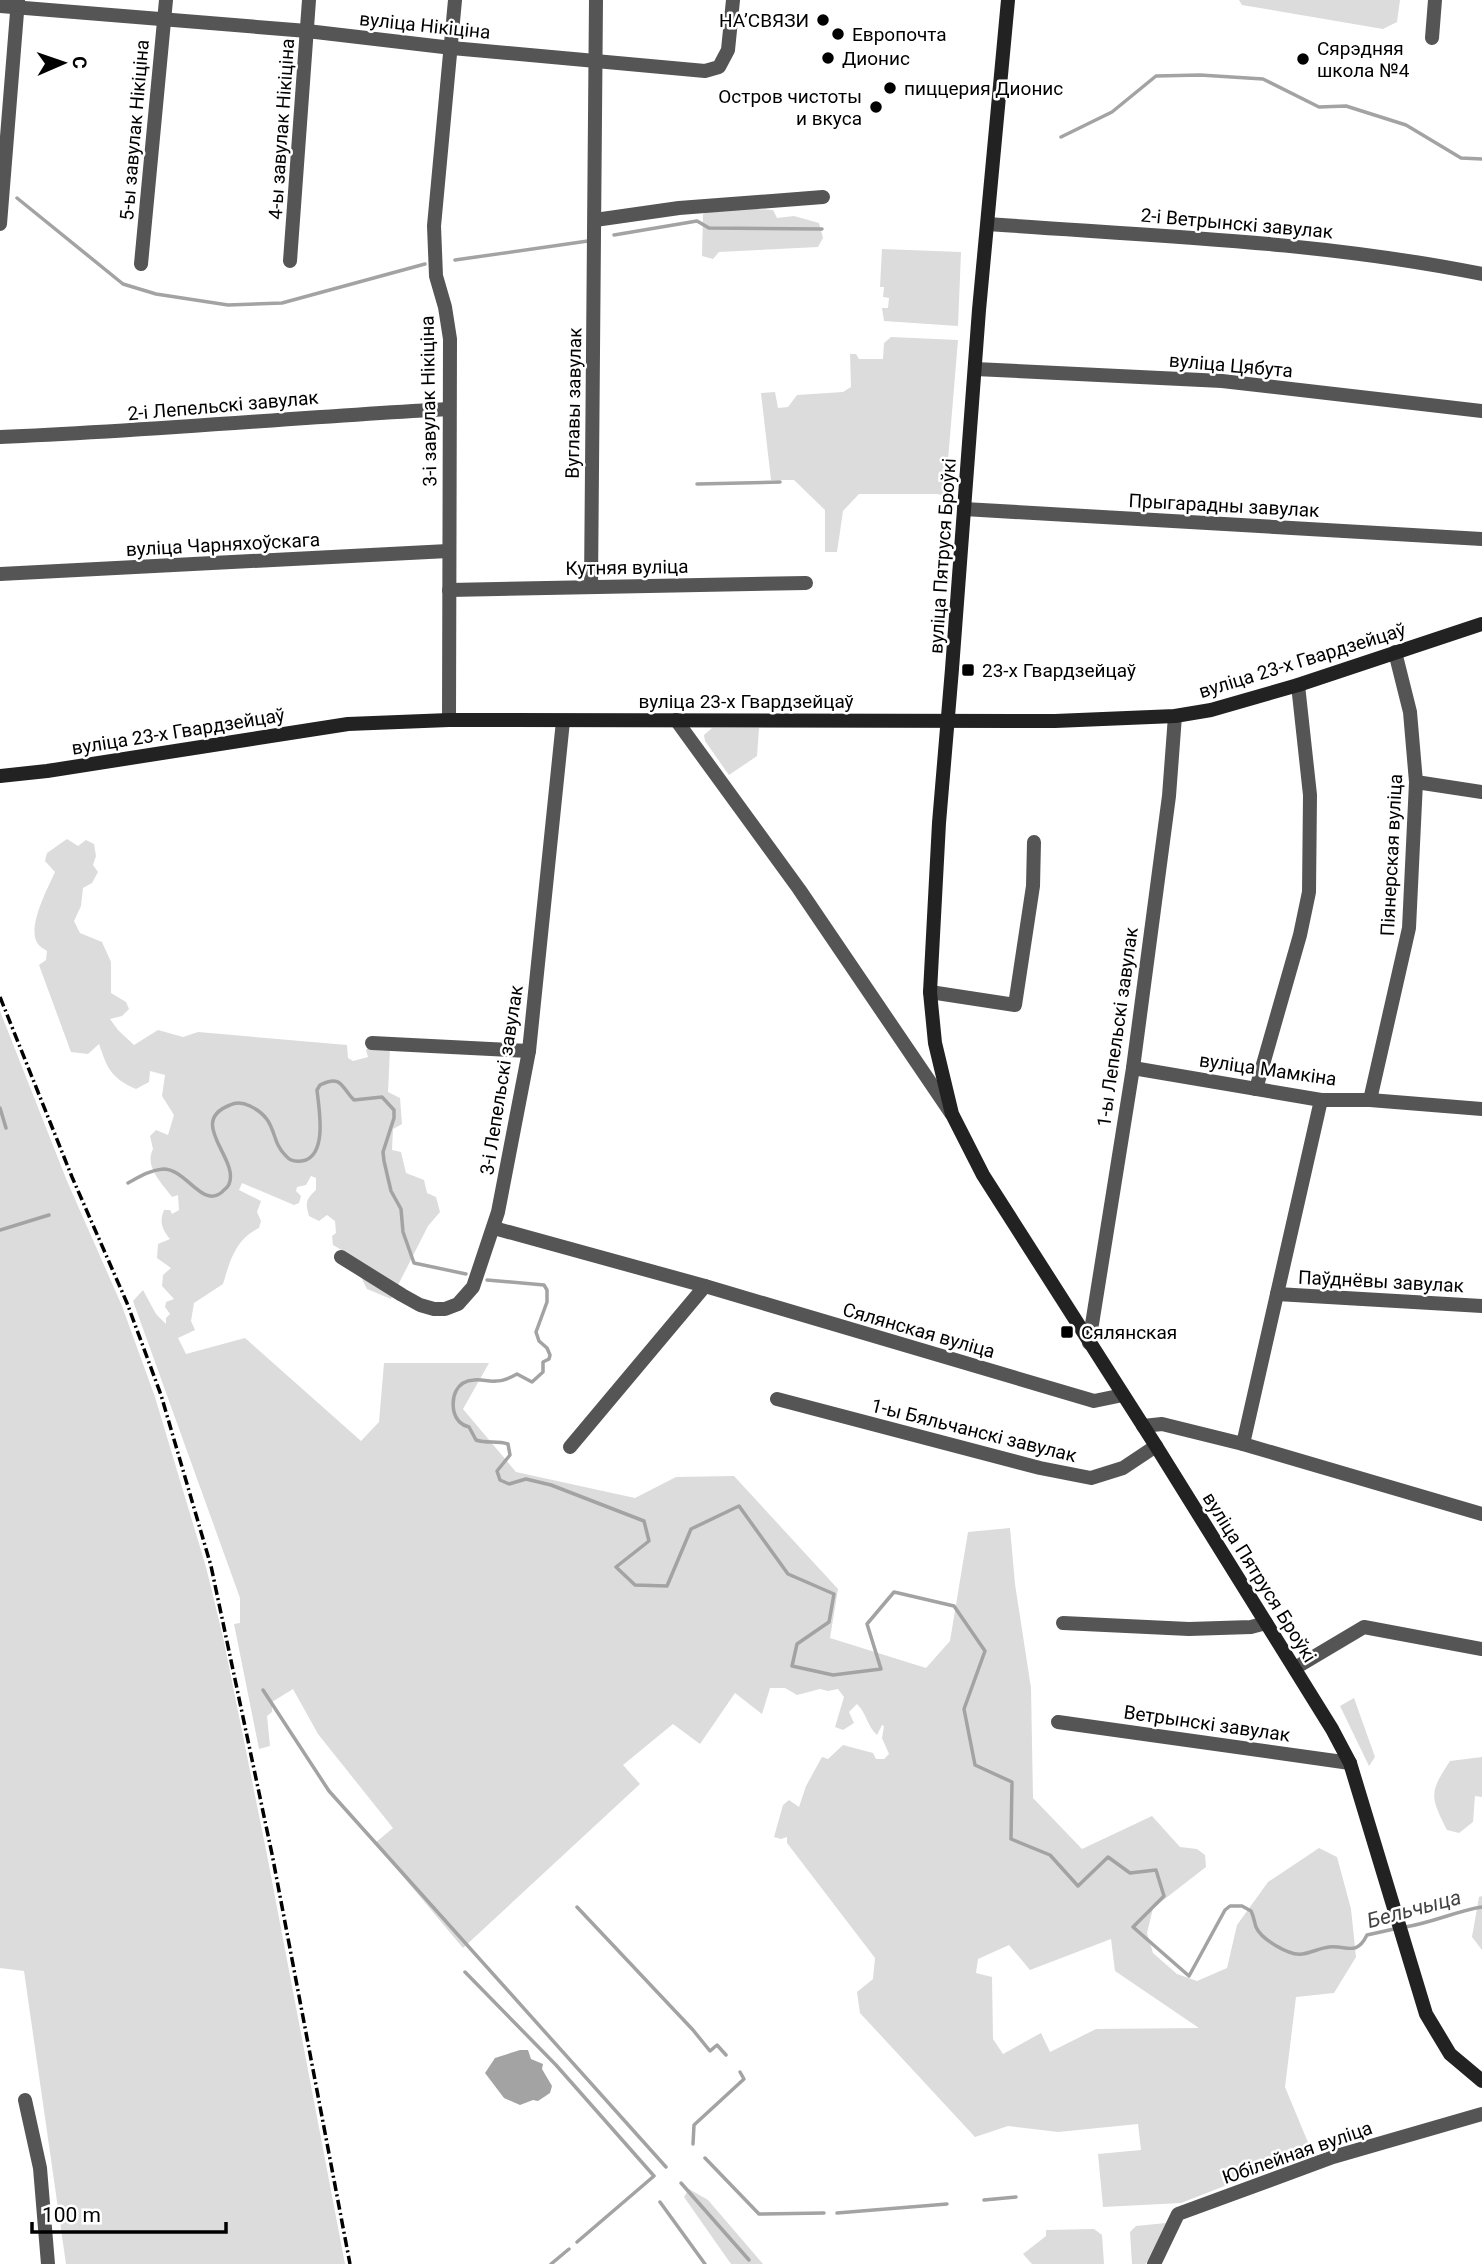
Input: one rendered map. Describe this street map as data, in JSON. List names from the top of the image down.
{
  "streets": {
    "main road": ["вуліца Пятруся Броўкі", "вуліца 23-х Гвардзейцаў"],
    "street": [
      "вуліца Нікіціна",
      "4-ы завулак Нікіціна",
      "5-ы завулак Нікіціна",
      "2-і Ветрынскі завулак",
      "вуліца Цябута",
      "3-і завулак Нікіціна",
      "Вуглавы завулак",
      "2-і Лепельскі завулак",
      "Прыгарадны завулак",
      "вуліца Чарняхоўскага",
      "Кутняя вуліца",
      "Піянерская вуліца",
      "1-ы Лепельскі завулак",
      "вуліца Мамкіна",
      "3-і Лепельскі завулак",
      "Паўднёвы завулак",
      "Сялянская вуліца",
      "1-ы Бяльчанскі завулак",
      "Ветрынскі завулак",
      "Юбілейная вуліца"
    ]
  },
  "crossings": [
    ["вуліца Нікіціна", "4-ы завулак Нікіціна"],
    ["вуліца Нікіціна", "5-ы завулак Нікіціна"],
    ["вуліца Нікіціна", "3-і завулак Нікіціна"],
    ["вуліца Нікіціна", "Вуглавы завулак"],
    ["2-і Ветрынскі завулак", "вуліца Пятруся Броўкі"],
    ["вуліца Цябута", "вуліца Пятруся Броўкі"],
    ["3-і завулак Нікіціна", "2-і Лепельскі завулак"],
    ["3-і завулак Нікіціна", "вуліца Чарняхоўскага"],
    ["3-і завулак Нікіціна", "Кутняя вуліца"],
    ["3-і завулак Нікіціна", "вуліца 23-х Гвардзейцаў"],
    ["Вуглавы завулак", "Кутняя вуліца"],
    ["Прыгарадны завулак", "вуліца Пятруся Броўкі"],
    ["вуліца Пятруся Броўкі", "вуліца 23-х Гвардзейцаў"],
    ["вуліца Пятруся Броўкі", "1-ы Лепельскі завулак"],
    ["вуліца Пятруся Броўкі", "Сялянская вуліца"],
    ["вуліца Пятруся Броўкі", "1-ы Бяльчанскі завулак"],
    ["вуліца Пятруся Броўкі", "Ветрынскі завулак"],
    ["вуліца 23-х Гвардзейцаў", "Піянерская вуліца"],
    ["вуліца 23-х Гвардзейцаў", "1-ы Лепельскі завулак"],
    ["вуліца 23-х Гвардзейцаў", "3-і Лепельскі завулак"],
    ["Піянерская вуліца", "вуліца Мамкіна"],
    ["1-ы Лепельскі завулак", "вуліца Мамкіна"],
    ["3-і Лепельскі завулак", "Сялянская вуліца"]
  ],
  "water": ["Бельчыца"],
  "places": {
    "other": [
      "НАʼСВЯЗИ",
      "Европочта",
      "Дионис",
      "Сярэдняя школа №4",
      "пиццерия Дионис",
      "Остров чистоты и вкуса"
    ],
    "transit": ["23-х Гвардзейцаў", "Сялянская"]
  },
  "scale_bar": "100 m",
  "north": "right"
}
